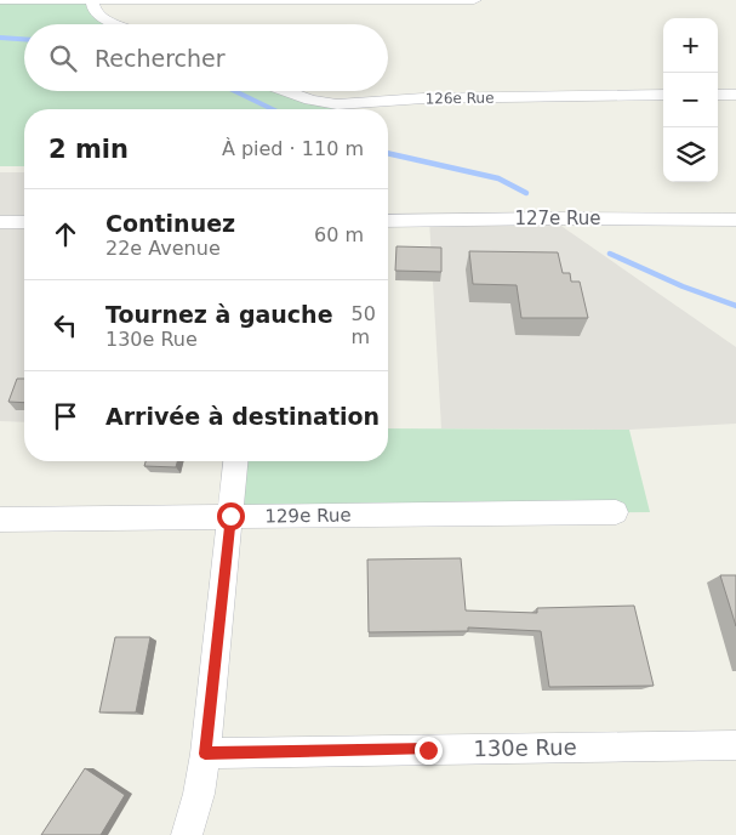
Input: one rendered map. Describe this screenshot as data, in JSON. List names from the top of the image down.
{
  "streets": {
    "street": [
      "126e Rue",
      "127e Rue",
      "129e Rue",
      "130e Rue"
    ]
  },
  "page": {
    "map_buttons": ["+", "−"],
    "search": "Rechercher",
    "heading": ["2 min", "À pied · 110 m"],
    "list": [
      ["Continuez", "22e Avenue", "60 m"],
      ["Tournez à gauche", "130e Rue", "50 m"],
      "Arrivée à destination"
    ]
  }
}
